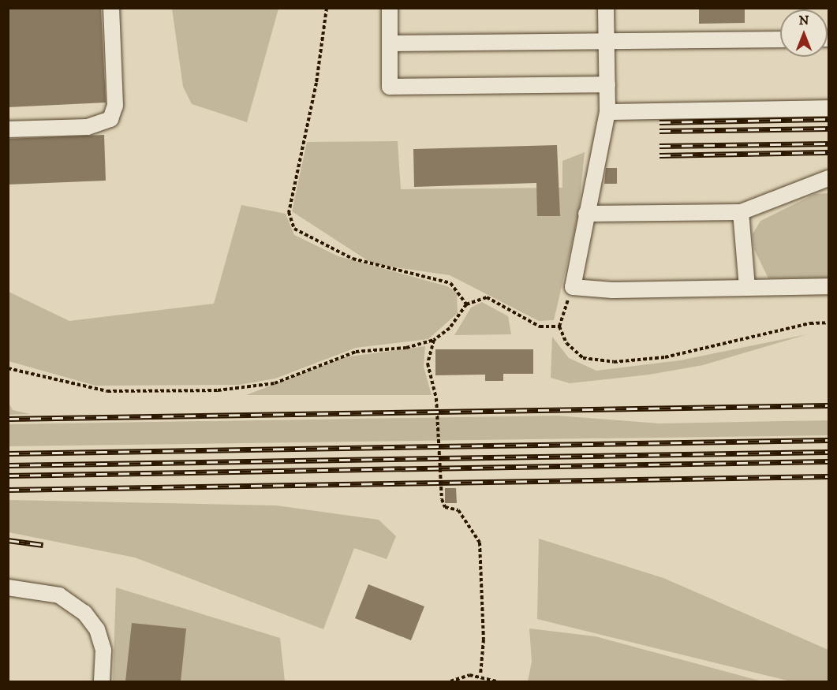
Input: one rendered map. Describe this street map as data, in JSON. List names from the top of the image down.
{
  "north": "top"
}
